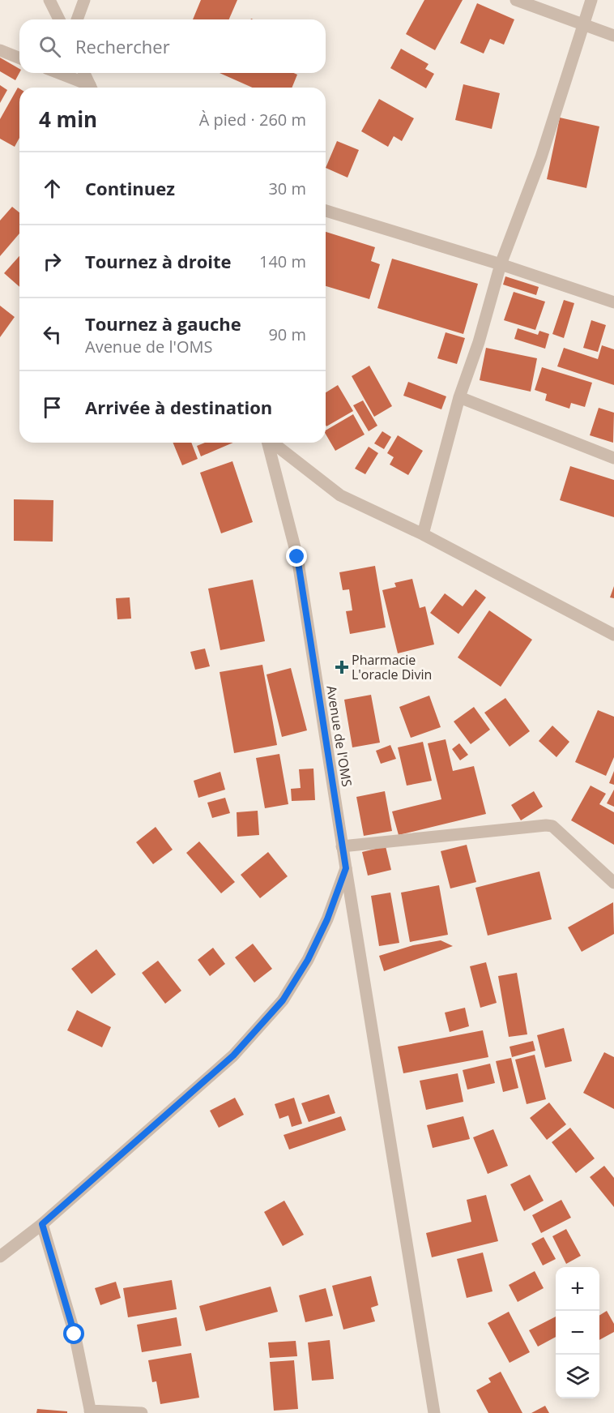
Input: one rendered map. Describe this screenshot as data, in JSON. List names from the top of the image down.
{
  "streets": {
    "street": ["Avenue de l'OMS"]
  },
  "places": {
    "health": ["Pharmacie L'oracle Divin"]
  },
  "page": {
    "search": "Rechercher",
    "heading": ["4 min", "À pied · 260 m"],
    "list": [
      ["Continuez", "30 m"],
      ["Tournez à droite", "140 m"],
      ["Tournez à gauche", "Avenue de l'OMS", "90 m"],
      "Arrivée à destination"
    ],
    "map_buttons": ["+", "−"]
  }
}
